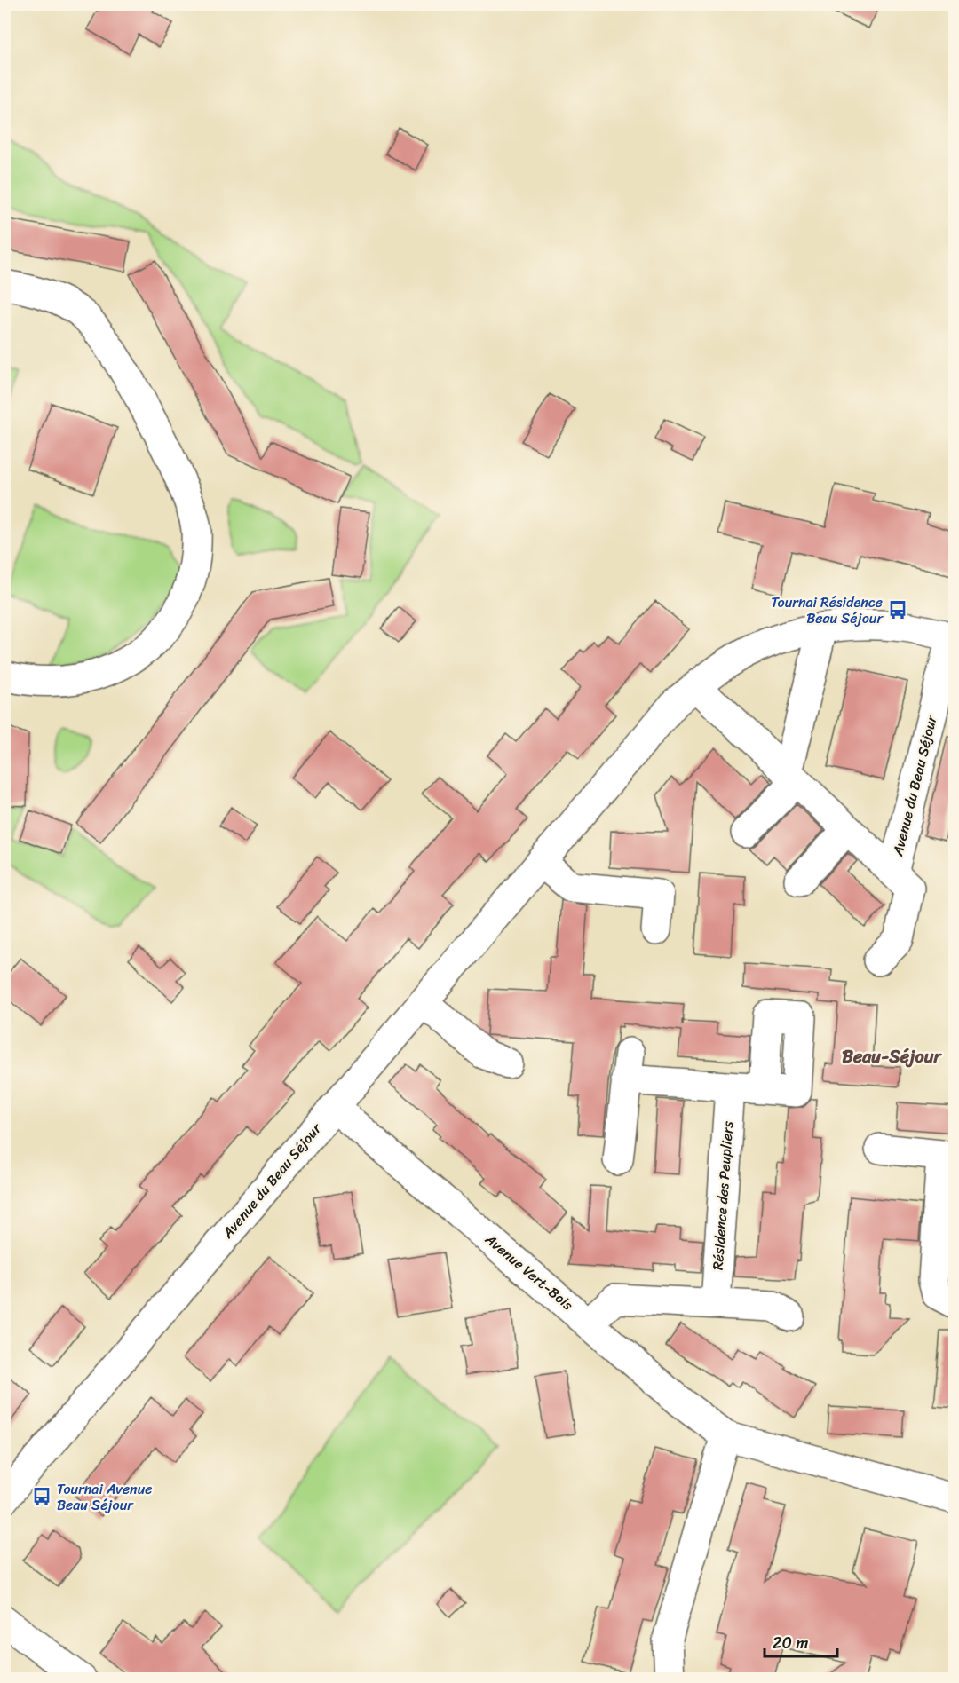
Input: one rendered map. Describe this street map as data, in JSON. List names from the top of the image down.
{
  "streets": {
    "street": ["Avenue du Beau Séjour", "Résidence des Peupliers", "Avenue Vert-Bois"]
  },
  "crossings": [
    ["Avenue du Beau Séjour", "Avenue Vert-Bois"]
  ],
  "districts": ["Beau-Séjour"],
  "places": {
    "bus stop": ["Tournai Résidence Beau Séjour", "Tournai Avenue Beau Séjour"]
  },
  "scale_bar": "20 m"
}
